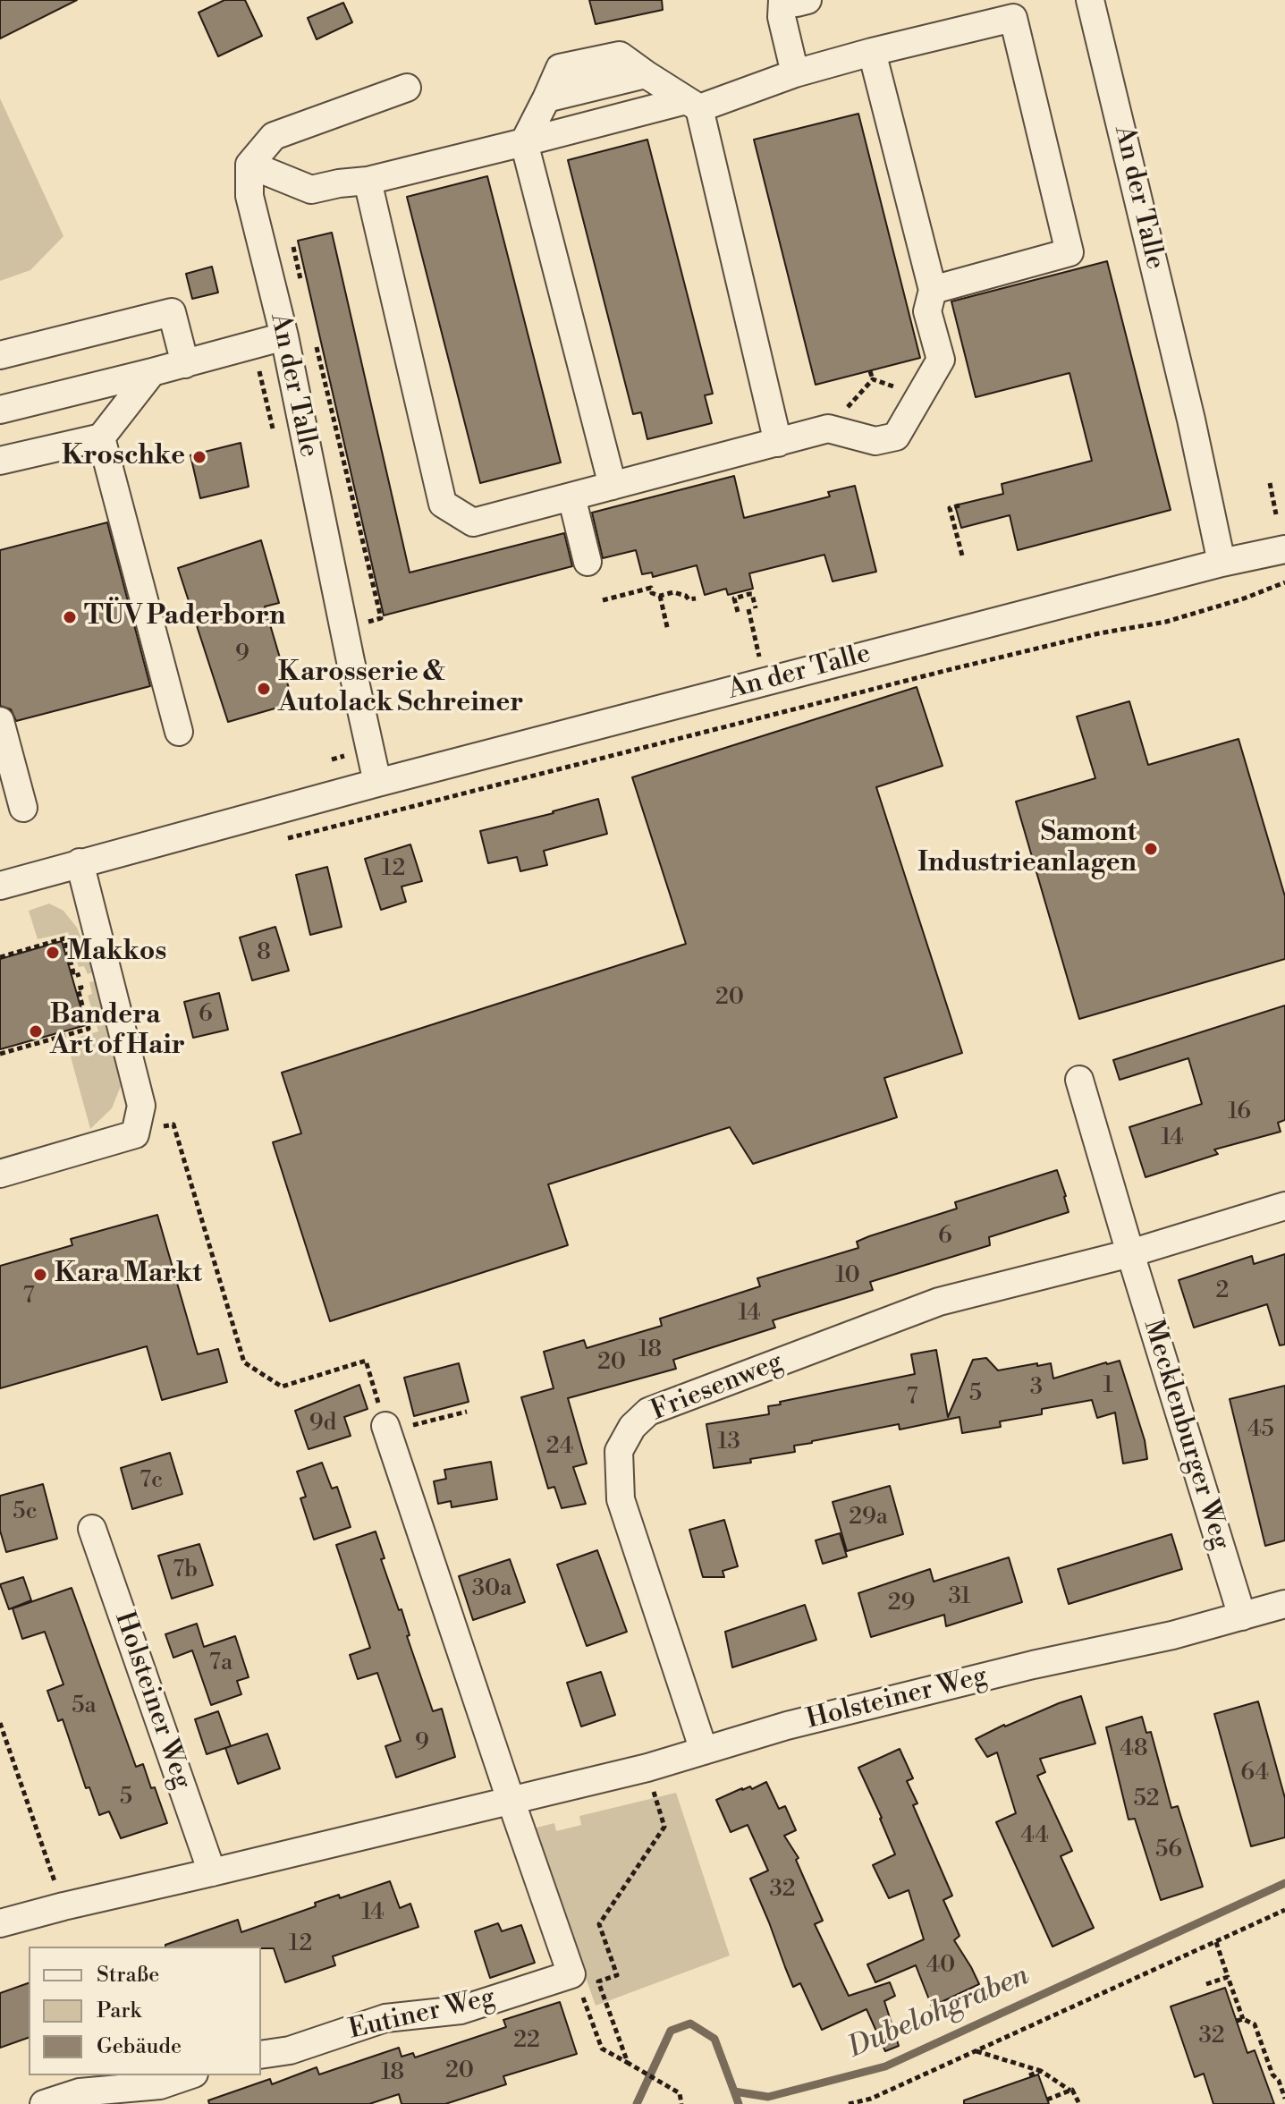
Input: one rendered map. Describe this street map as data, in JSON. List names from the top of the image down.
{
  "streets": {
    "street": [
      "An der Talle",
      "Friesenweg",
      "Mecklenburger Weg",
      "Holsteiner Weg",
      "Eutiner Weg"
    ]
  },
  "crossings": [
    ["Friesenweg", "Mecklenburger Weg"],
    ["Friesenweg", "Holsteiner Weg"],
    ["Mecklenburger Weg", "Holsteiner Weg"]
  ],
  "water": ["Dubelohgraben"],
  "places": [
    "Kroschke",
    "TÜV Paderborn",
    "Karosserie & Autolack Schreiner",
    "Samont Industrieanlagen",
    "Makkos",
    "Bandera Art of Hair",
    "Kara Markt"
  ],
  "house_numbers": [
    "9",
    "12",
    "8",
    "20",
    "6",
    "16",
    "14",
    "6",
    "10",
    "2",
    "7",
    "14",
    "18",
    "20",
    "1",
    "3",
    "5",
    "7",
    "9d",
    "45",
    "13",
    "24",
    "7c",
    "5c",
    "29a",
    "7b",
    "30a",
    "31",
    "29",
    "7a",
    "5a",
    "9",
    "48",
    "64",
    "5",
    "52",
    "44",
    "56",
    "32",
    "14",
    "12",
    "40",
    "32",
    "22",
    "20",
    "18"
  ],
  "legend": ["Straße", "Park", "Gebäude"]
}
